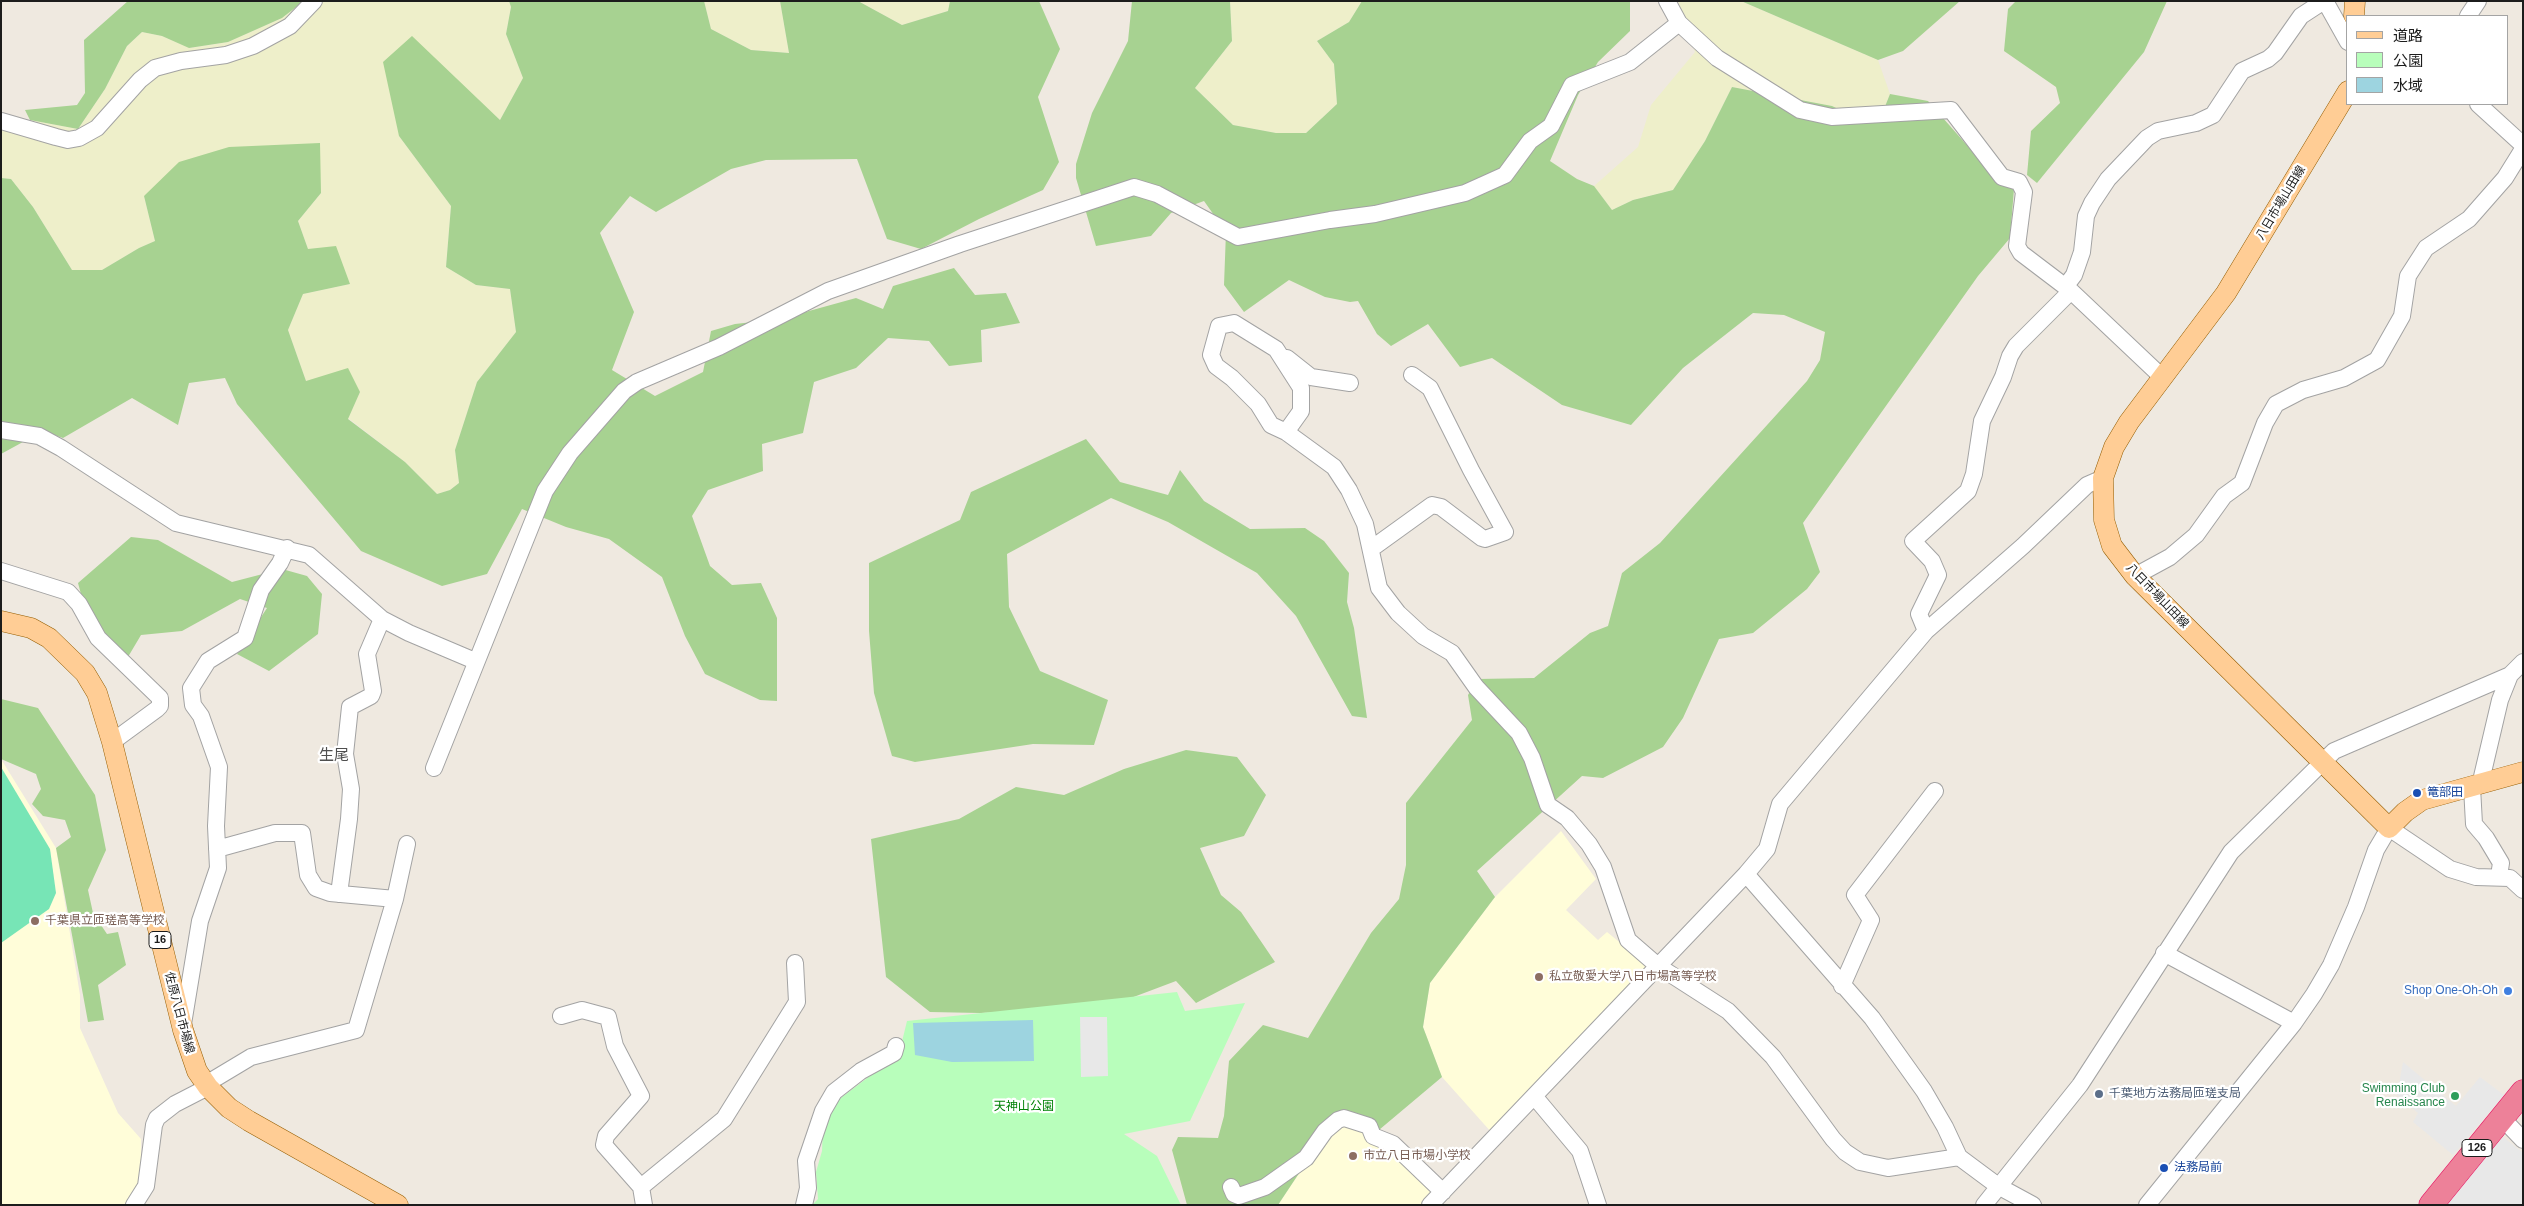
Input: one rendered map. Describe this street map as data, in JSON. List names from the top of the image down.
{
  "streets": {
    "highway": ["126"],
    "main road": ["八日市場山田線", "16", "佐原八日市場線"]
  },
  "districts": ["生尾"],
  "parks": ["天神山公園"],
  "places": [
    "篭部田",
    "千葉県立匝瑳高等学校",
    "私立敬愛大学八日市場高等学校",
    "Shop One-Oh-Oh",
    "千葉地方法務局匝瑳支局",
    "Swimming Club Renaissance",
    "市立八日市場小学校",
    "法務局前"
  ],
  "legend": ["道路", "公園", "水域"]
}
